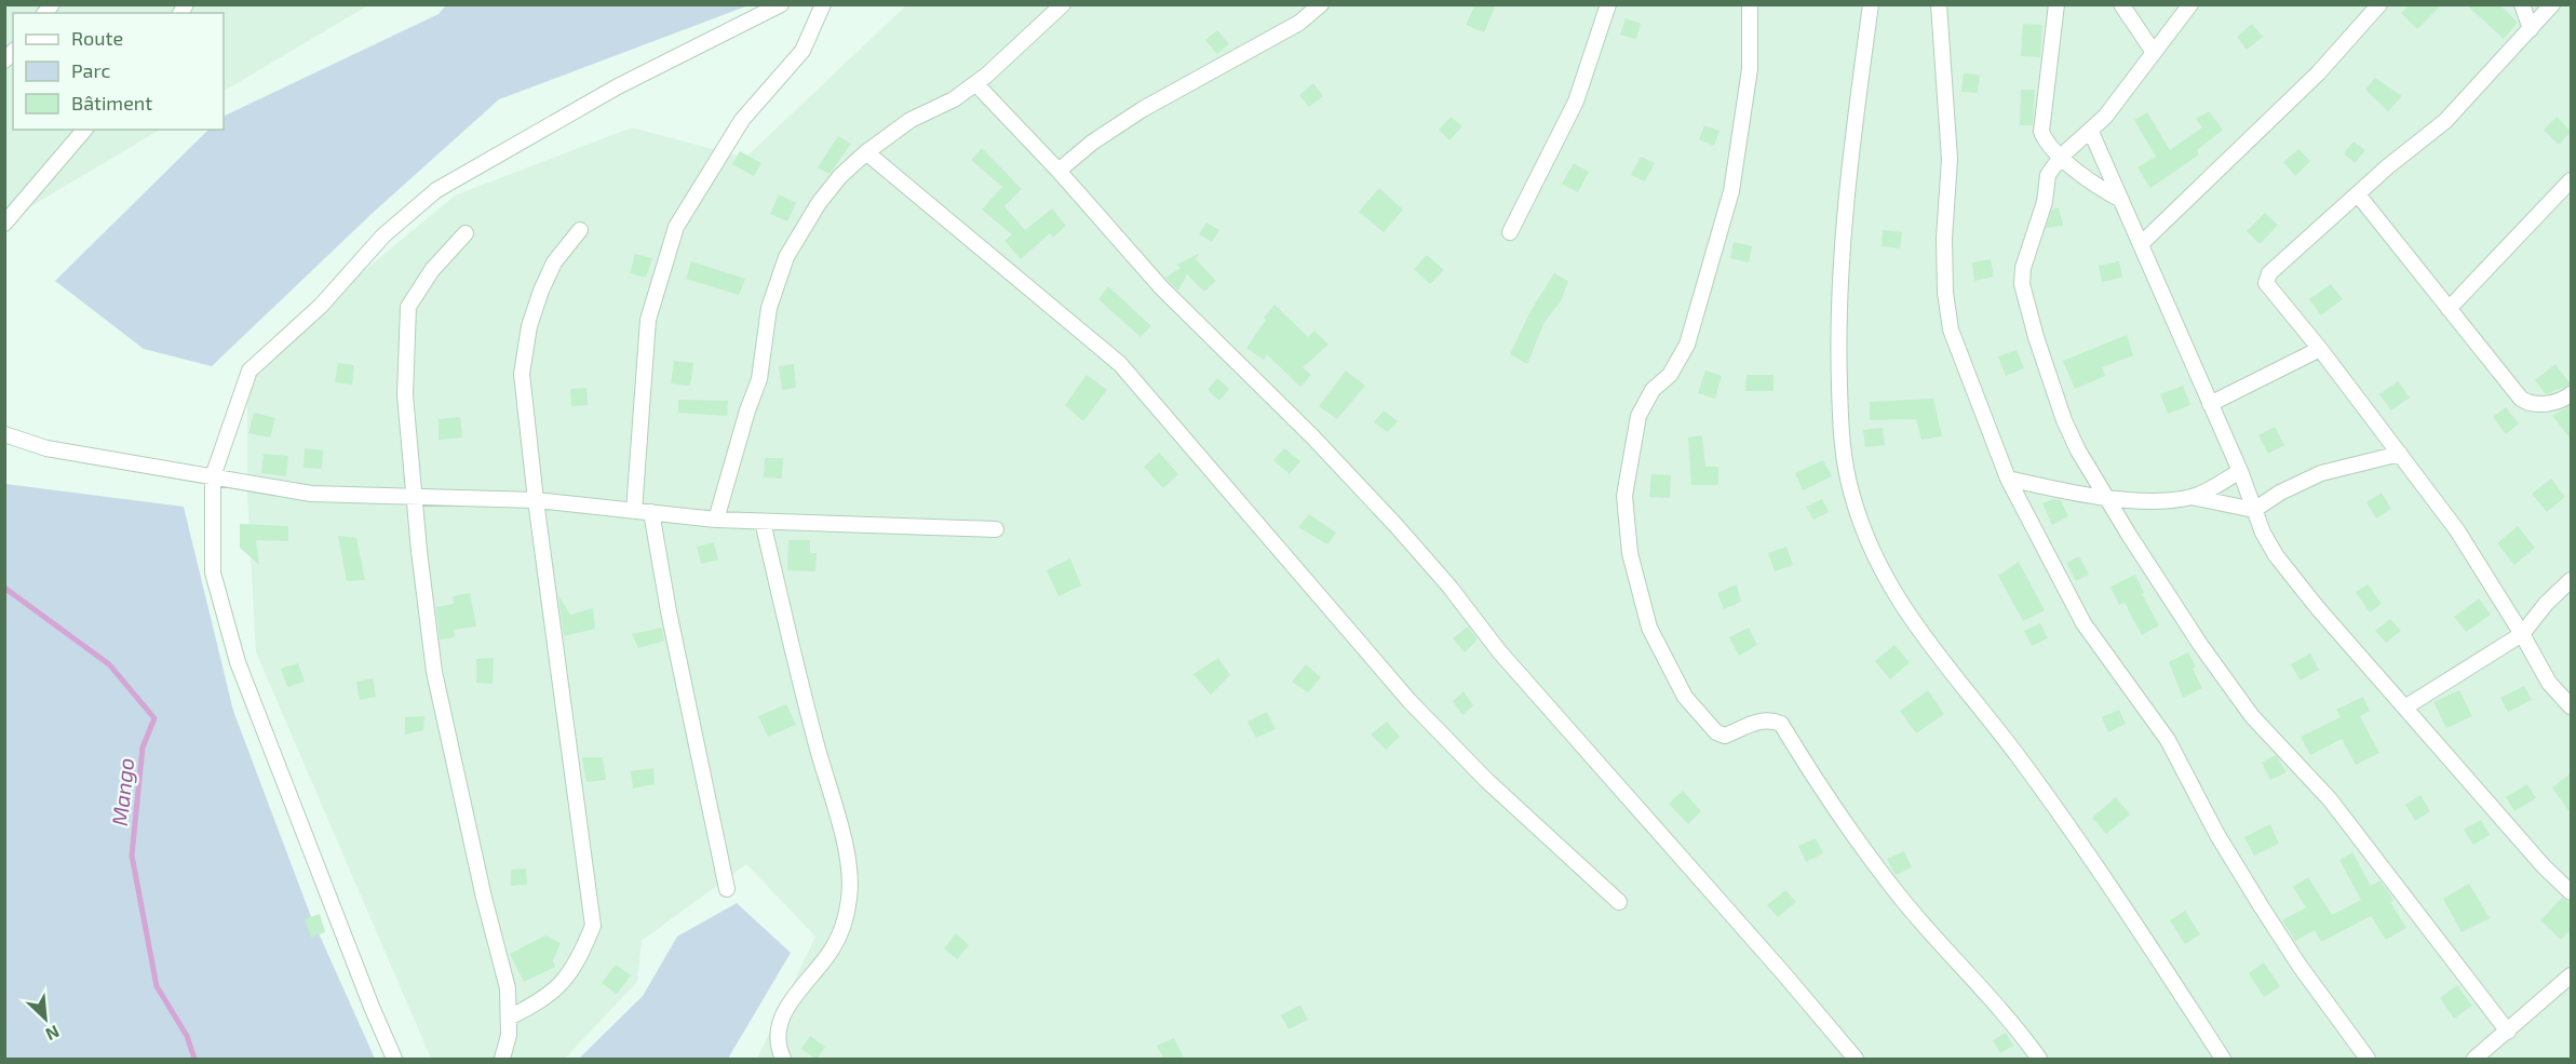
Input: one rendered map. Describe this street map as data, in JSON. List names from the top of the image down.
{
  "water": ["Mango"],
  "legend": ["Route", "Parc", "Bâtiment"],
  "north": "bottom right"
}
